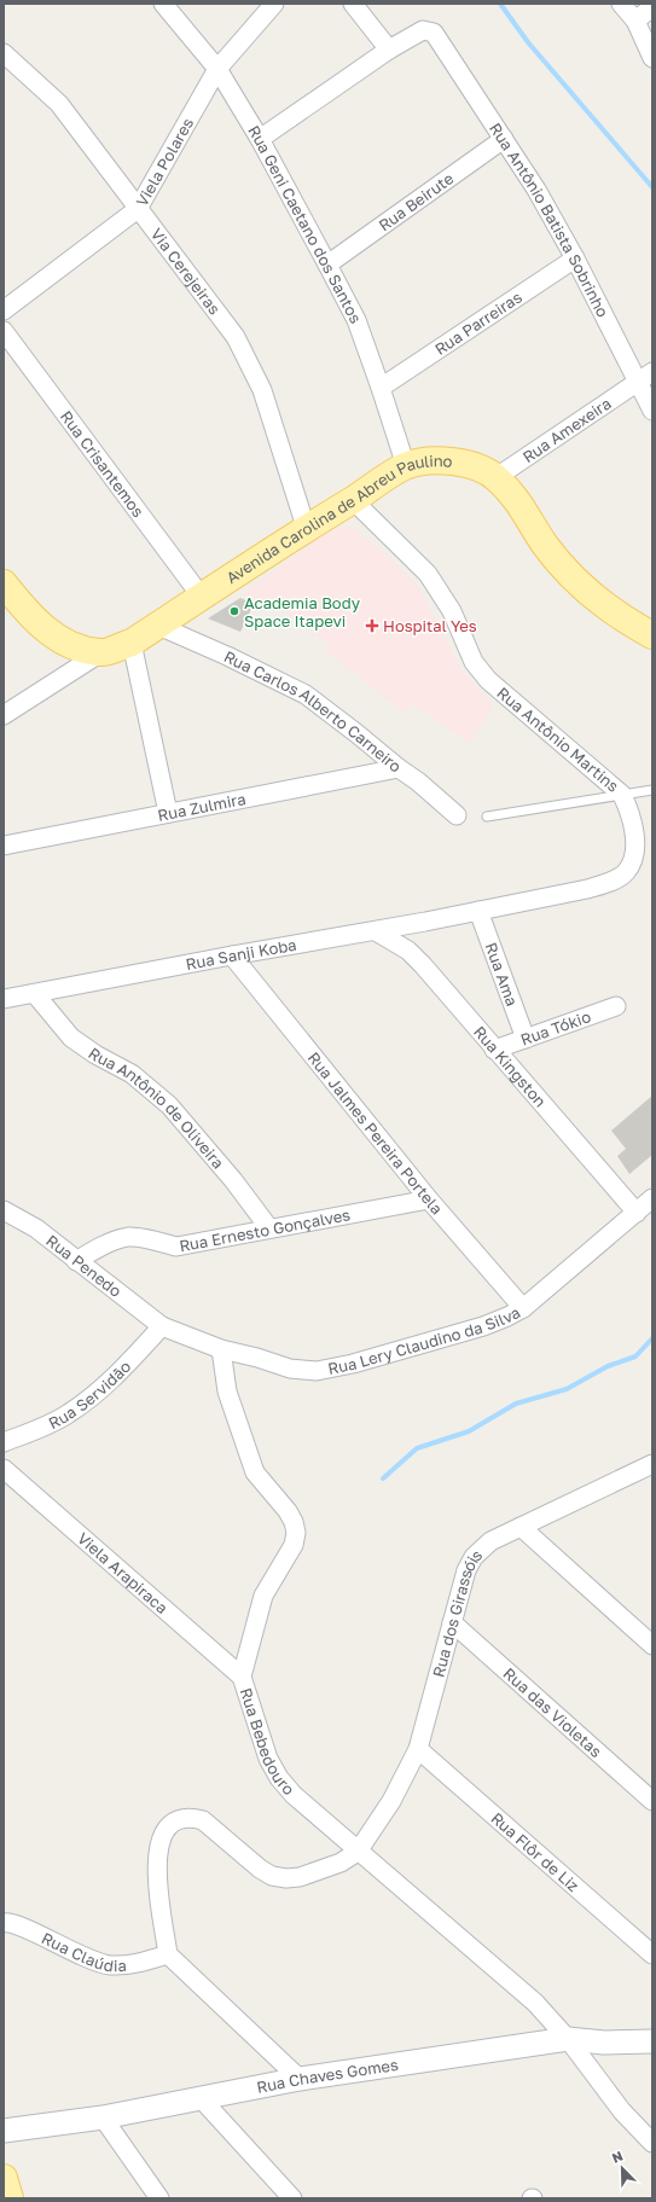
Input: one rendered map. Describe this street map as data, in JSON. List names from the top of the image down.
{
  "streets": {
    "main road": ["Avenida Carolina de Abreu Paulino"],
    "street": [
      "Viela Polares",
      "Rua Beirute",
      "Rua Antônio Batista Sobrinho",
      "Rua Geni Caetano dos Santos",
      "Via Cerejeiras",
      "Rua Parreiras",
      "Rua Amexeira",
      "Rua Crisantemos",
      "Rua Carlos Alberto Carneiro",
      "Rua Antônio Martins",
      "Rua Zulmira",
      "Rua Sanji Koba",
      "Rua Ama",
      "Rua Tókio",
      "Rua Kingston",
      "Rua Antônio de Oliveira",
      "Rua Jalmes Pereira Portela",
      "Rua Ernesto Gonçalves",
      "Rua Penedo",
      "Rua Lery Claudino da Silva",
      "Rua Servidão",
      "Viela Arapiraca",
      "Rua dos Girassóis",
      "Rua das Violetas",
      "Rua Bebedouro",
      "Rua Flôr de Liz",
      "Rua Claúdia",
      "Rua Chaves Gomes"
    ]
  },
  "crossings": [
    ["Viela Polares", "Rua Geni Caetano dos Santos"],
    ["Viela Polares", "Via Cerejeiras"],
    ["Rua Beirute", "Rua Antônio Batista Sobrinho"],
    ["Rua Beirute", "Rua Geni Caetano dos Santos"],
    ["Rua Antônio Batista Sobrinho", "Rua Parreiras"],
    ["Rua Antônio Batista Sobrinho", "Rua Amexeira"],
    ["Rua Geni Caetano dos Santos", "Rua Parreiras"],
    ["Rua Geni Caetano dos Santos", "Avenida Carolina de Abreu Paulino"],
    ["Via Cerejeiras", "Avenida Carolina de Abreu Paulino"],
    ["Rua Amexeira", "Avenida Carolina de Abreu Paulino"],
    ["Rua Crisantemos", "Avenida Carolina de Abreu Paulino"],
    ["Avenida Carolina de Abreu Paulino", "Rua Carlos Alberto Carneiro"],
    ["Avenida Carolina de Abreu Paulino", "Rua Antônio Martins"],
    ["Rua Carlos Alberto Carneiro", "Rua Zulmira"],
    ["Rua Antônio Martins", "Rua Sanji Koba"],
    ["Rua Antônio Martins", "Rua Ama"],
    ["Rua Sanji Koba", "Rua Ama"],
    ["Rua Sanji Koba", "Rua Kingston"],
    ["Rua Sanji Koba", "Rua Antônio de Oliveira"],
    ["Rua Sanji Koba", "Rua Jalmes Pereira Portela"],
    ["Rua Ama", "Rua Tókio"],
    ["Rua Tókio", "Rua Kingston"],
    ["Rua Kingston", "Rua Lery Claudino da Silva"],
    ["Rua Antônio de Oliveira", "Rua Ernesto Gonçalves"],
    ["Rua Jalmes Pereira Portela", "Rua Ernesto Gonçalves"],
    ["Rua Jalmes Pereira Portela", "Rua Lery Claudino da Silva"],
    ["Rua Ernesto Gonçalves", "Rua Penedo"],
    ["Rua Penedo", "Rua Lery Claudino da Silva"],
    ["Rua Penedo", "Rua Servidão"],
    ["Rua Lery Claudino da Silva", "Rua Servidão"],
    ["Rua Lery Claudino da Silva", "Rua Bebedouro"],
    ["Viela Arapiraca", "Rua Bebedouro"],
    ["Rua dos Girassóis", "Rua das Violetas"],
    ["Rua dos Girassóis", "Rua Bebedouro"],
    ["Rua dos Girassóis", "Rua Flôr de Liz"],
    ["Rua Bebedouro", "Rua Chaves Gomes"]
  ],
  "places": {
    "other": ["Academia Body Space Itapevi"],
    "health": ["Hospital Yes"]
  },
  "north": "top left"
}
